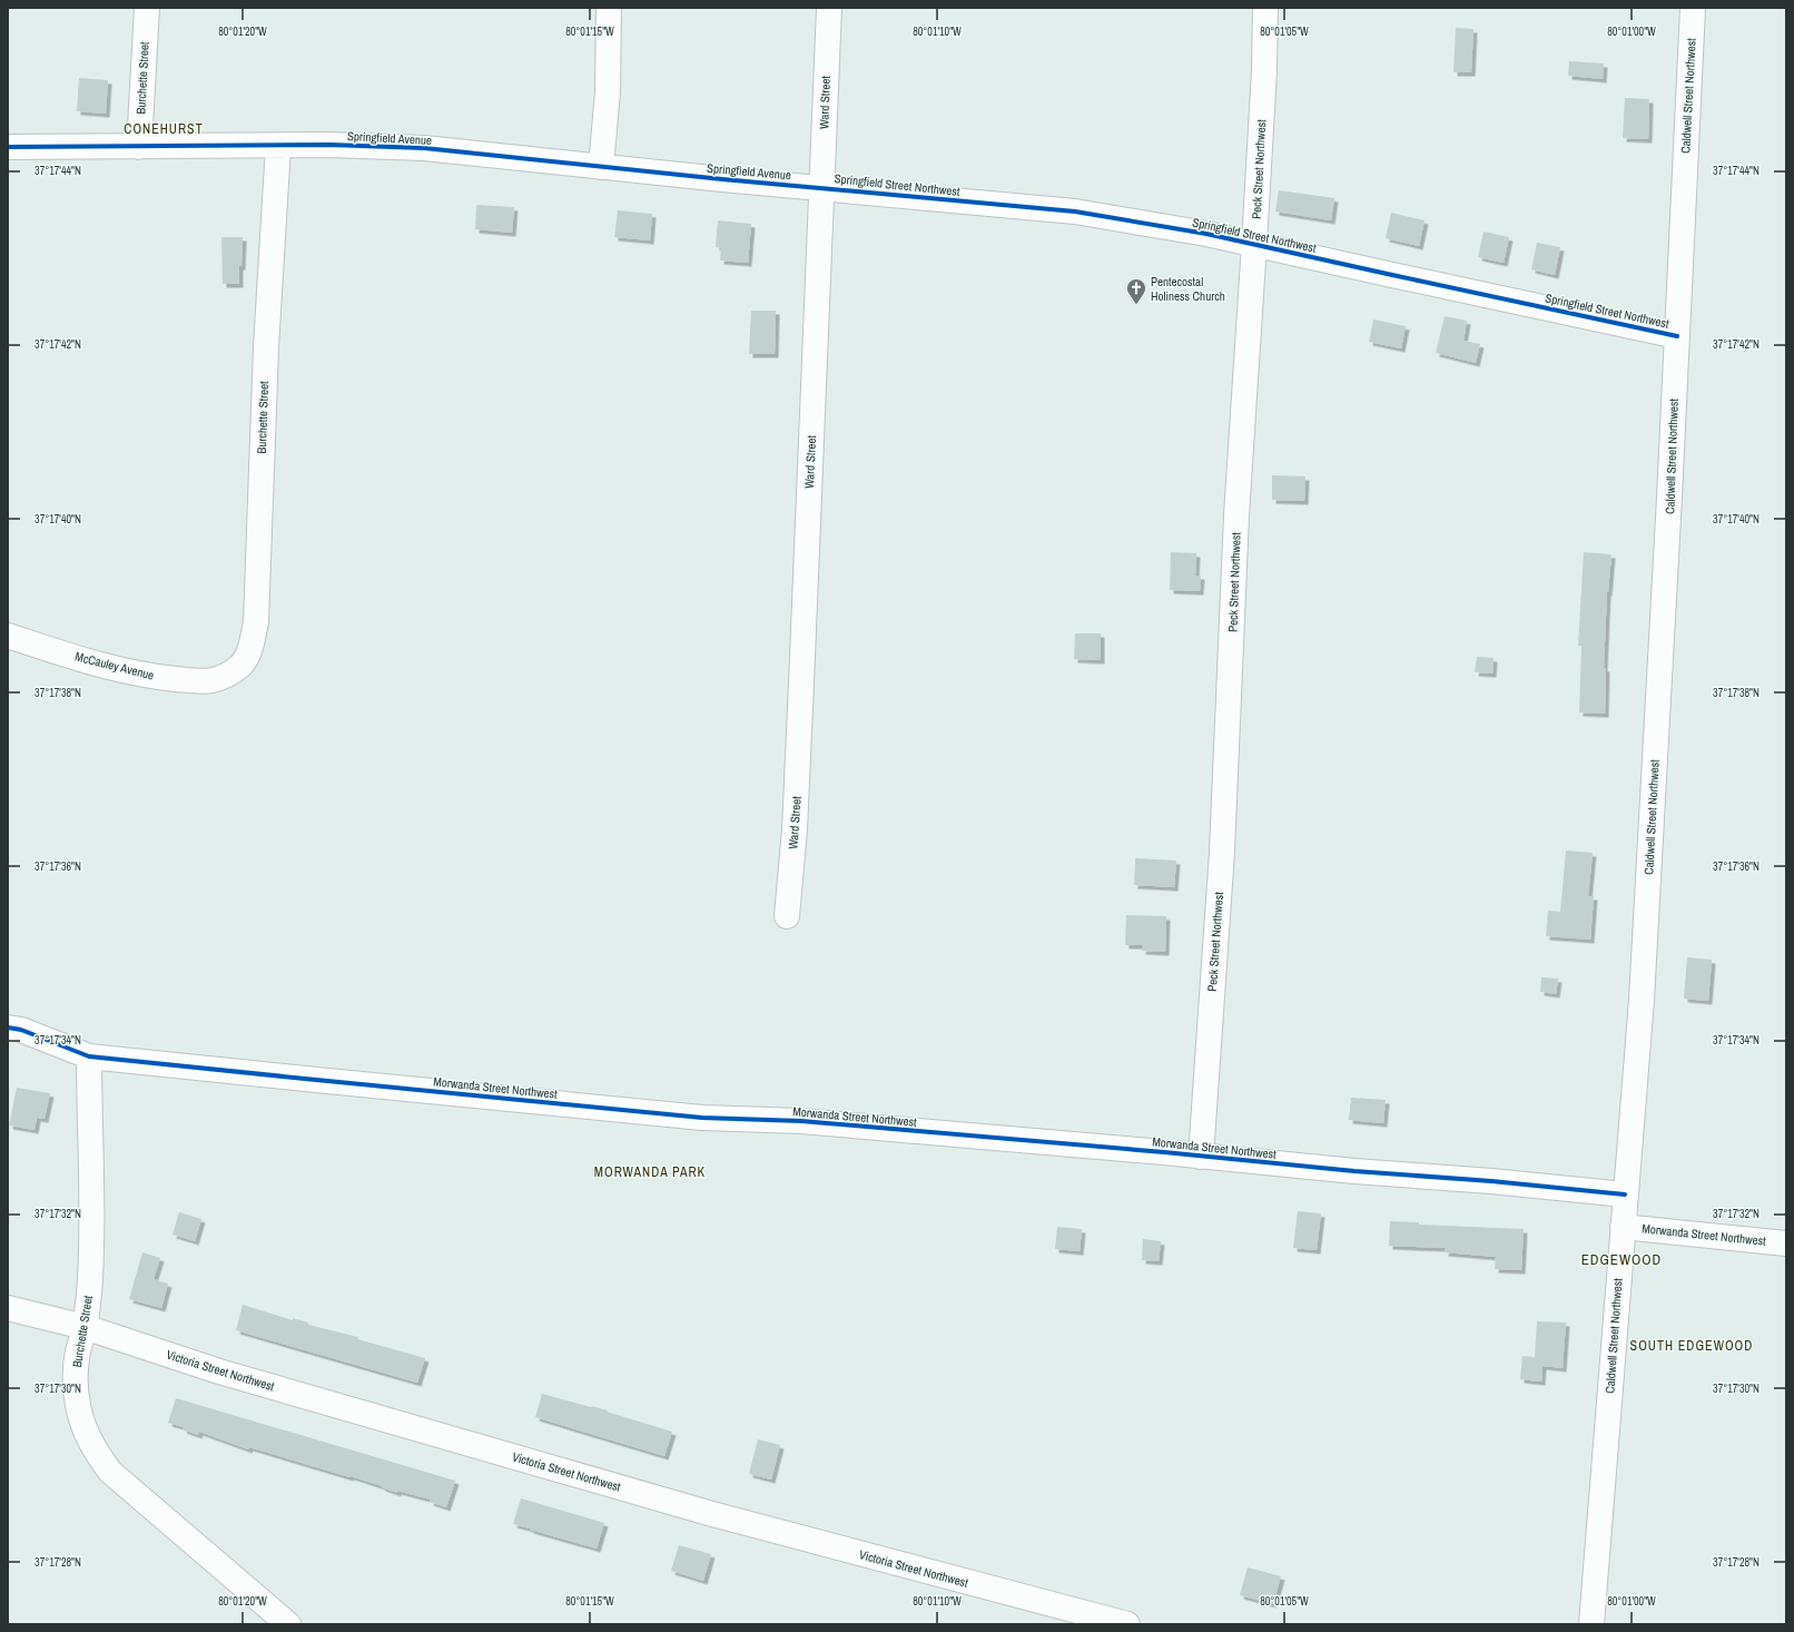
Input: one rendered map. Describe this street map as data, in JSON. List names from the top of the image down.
{
  "streets": {
    "street": [
      "Burchette Street",
      "Caldwell Street Northwest",
      "Ward Street",
      "Springfield Avenue",
      "Peck Street Northwest",
      "Springfield Street Northwest",
      "McCauley Avenue",
      "Morwanda Street Northwest",
      "Victoria Street Northwest"
    ]
  },
  "crossings": [
    ["Burchette Street", "Springfield Avenue"],
    ["Burchette Street", "McCauley Avenue"],
    ["Burchette Street", "Morwanda Street Northwest"],
    ["Burchette Street", "Victoria Street Northwest"],
    ["Caldwell Street Northwest", "Springfield Street Northwest"],
    ["Caldwell Street Northwest", "Morwanda Street Northwest"],
    ["Ward Street", "Springfield Avenue"],
    ["Ward Street", "Springfield Street Northwest"],
    ["Springfield Avenue", "Springfield Street Northwest"],
    ["Peck Street Northwest", "Springfield Street Northwest"],
    ["Peck Street Northwest", "Morwanda Street Northwest"]
  ],
  "districts": [
    "CONEHURST",
    "MORWANDA PARK",
    "EDGEWOOD",
    "SOUTH EDGEWOOD"
  ],
  "places": {
    "church": ["Pentecostal Holiness Church"]
  },
  "coordinates": [
    "80°01'20\"W",
    "80°01'15\"W",
    "80°01'10\"W",
    "80°01'05\"W",
    "80°01'00\"W",
    "37°17'44\"N",
    "37°17'42\"N",
    "37°17'40\"N",
    "37°17'38\"N",
    "37°17'36\"N",
    "37°17'34\"N",
    "37°17'32\"N",
    "37°17'30\"N",
    "37°17'28\"N"
  ]
}
